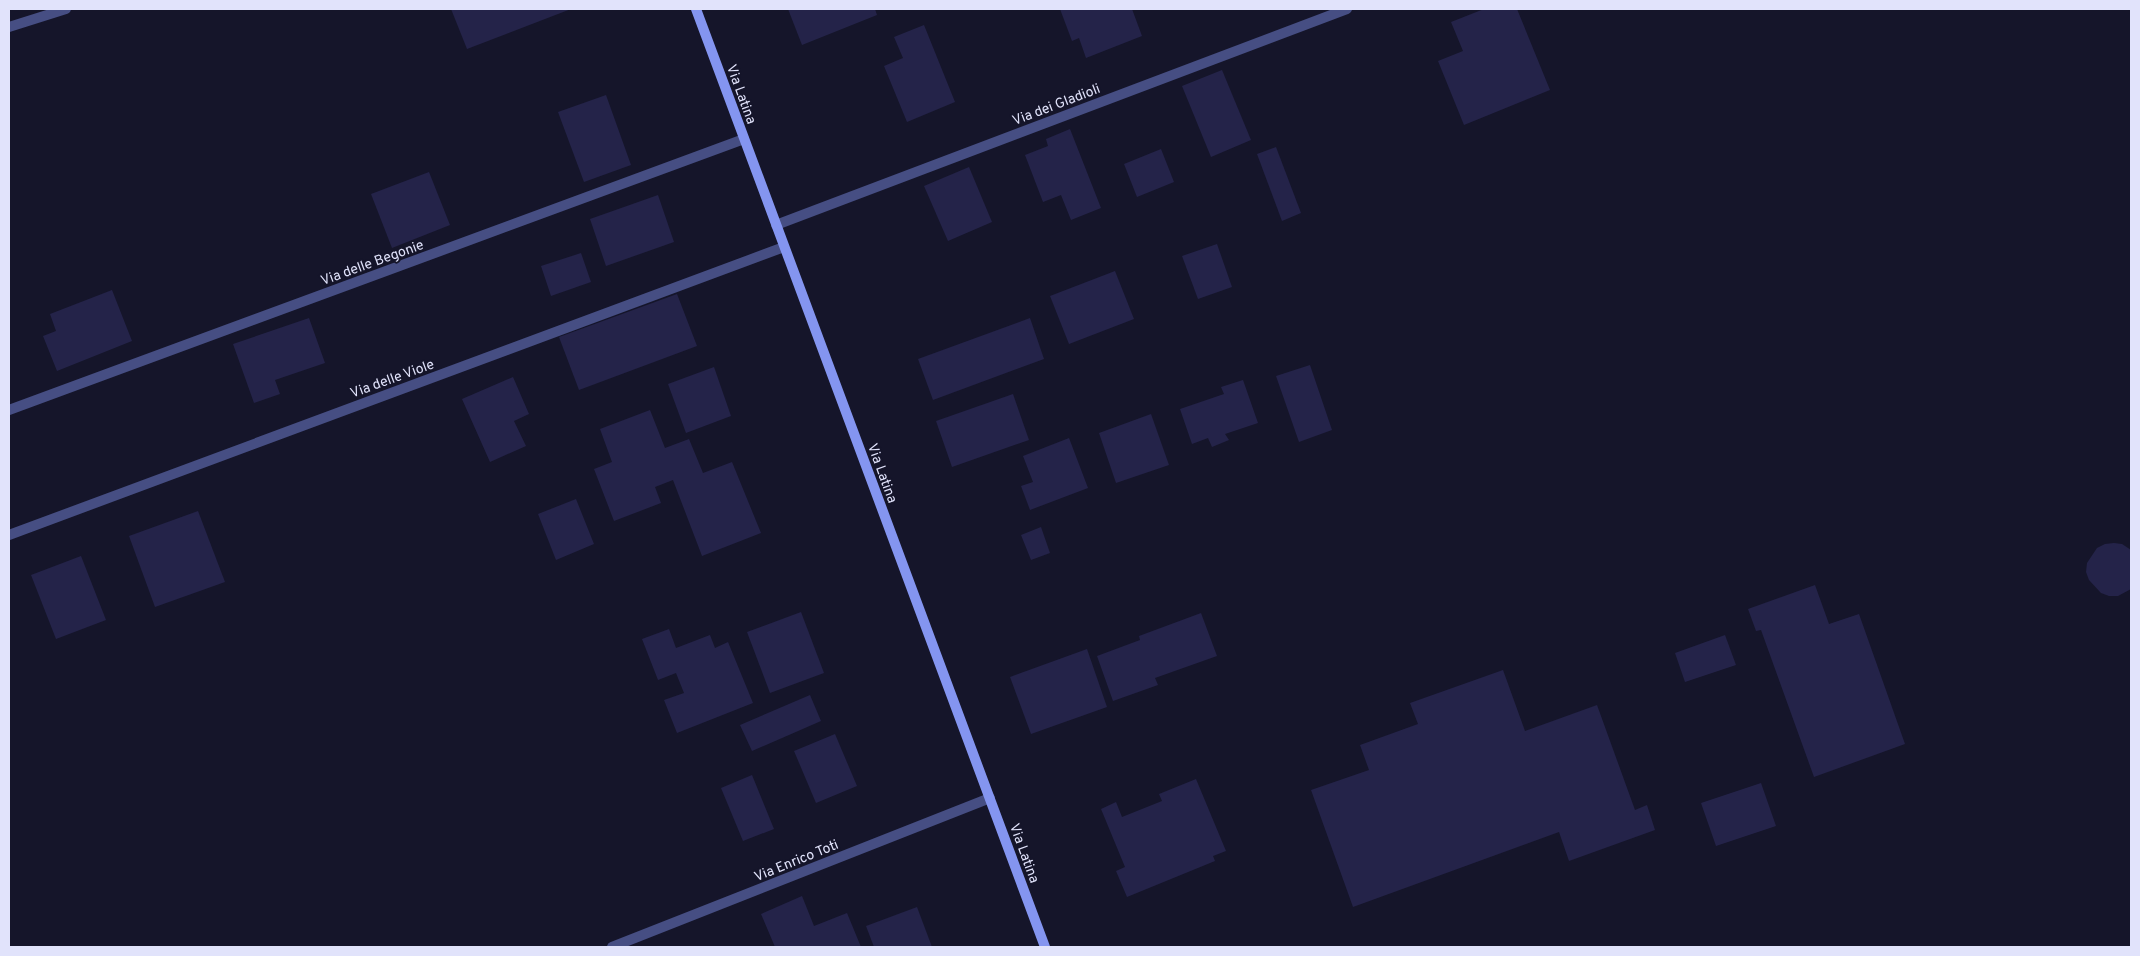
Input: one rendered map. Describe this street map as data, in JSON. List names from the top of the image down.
{
  "streets": {
    "main road": ["Via Latina"],
    "street": [
      "Via dei Gladioli",
      "Via delle Begonie",
      "Via delle Viole",
      "Via Enrico Toti"
    ]
  },
  "crossings": [
    ["Via Latina", "Via dei Gladioli"],
    ["Via Latina", "Via delle Begonie"],
    ["Via Latina", "Via delle Viole"],
    ["Via Latina", "Via Enrico Toti"]
  ]
}
